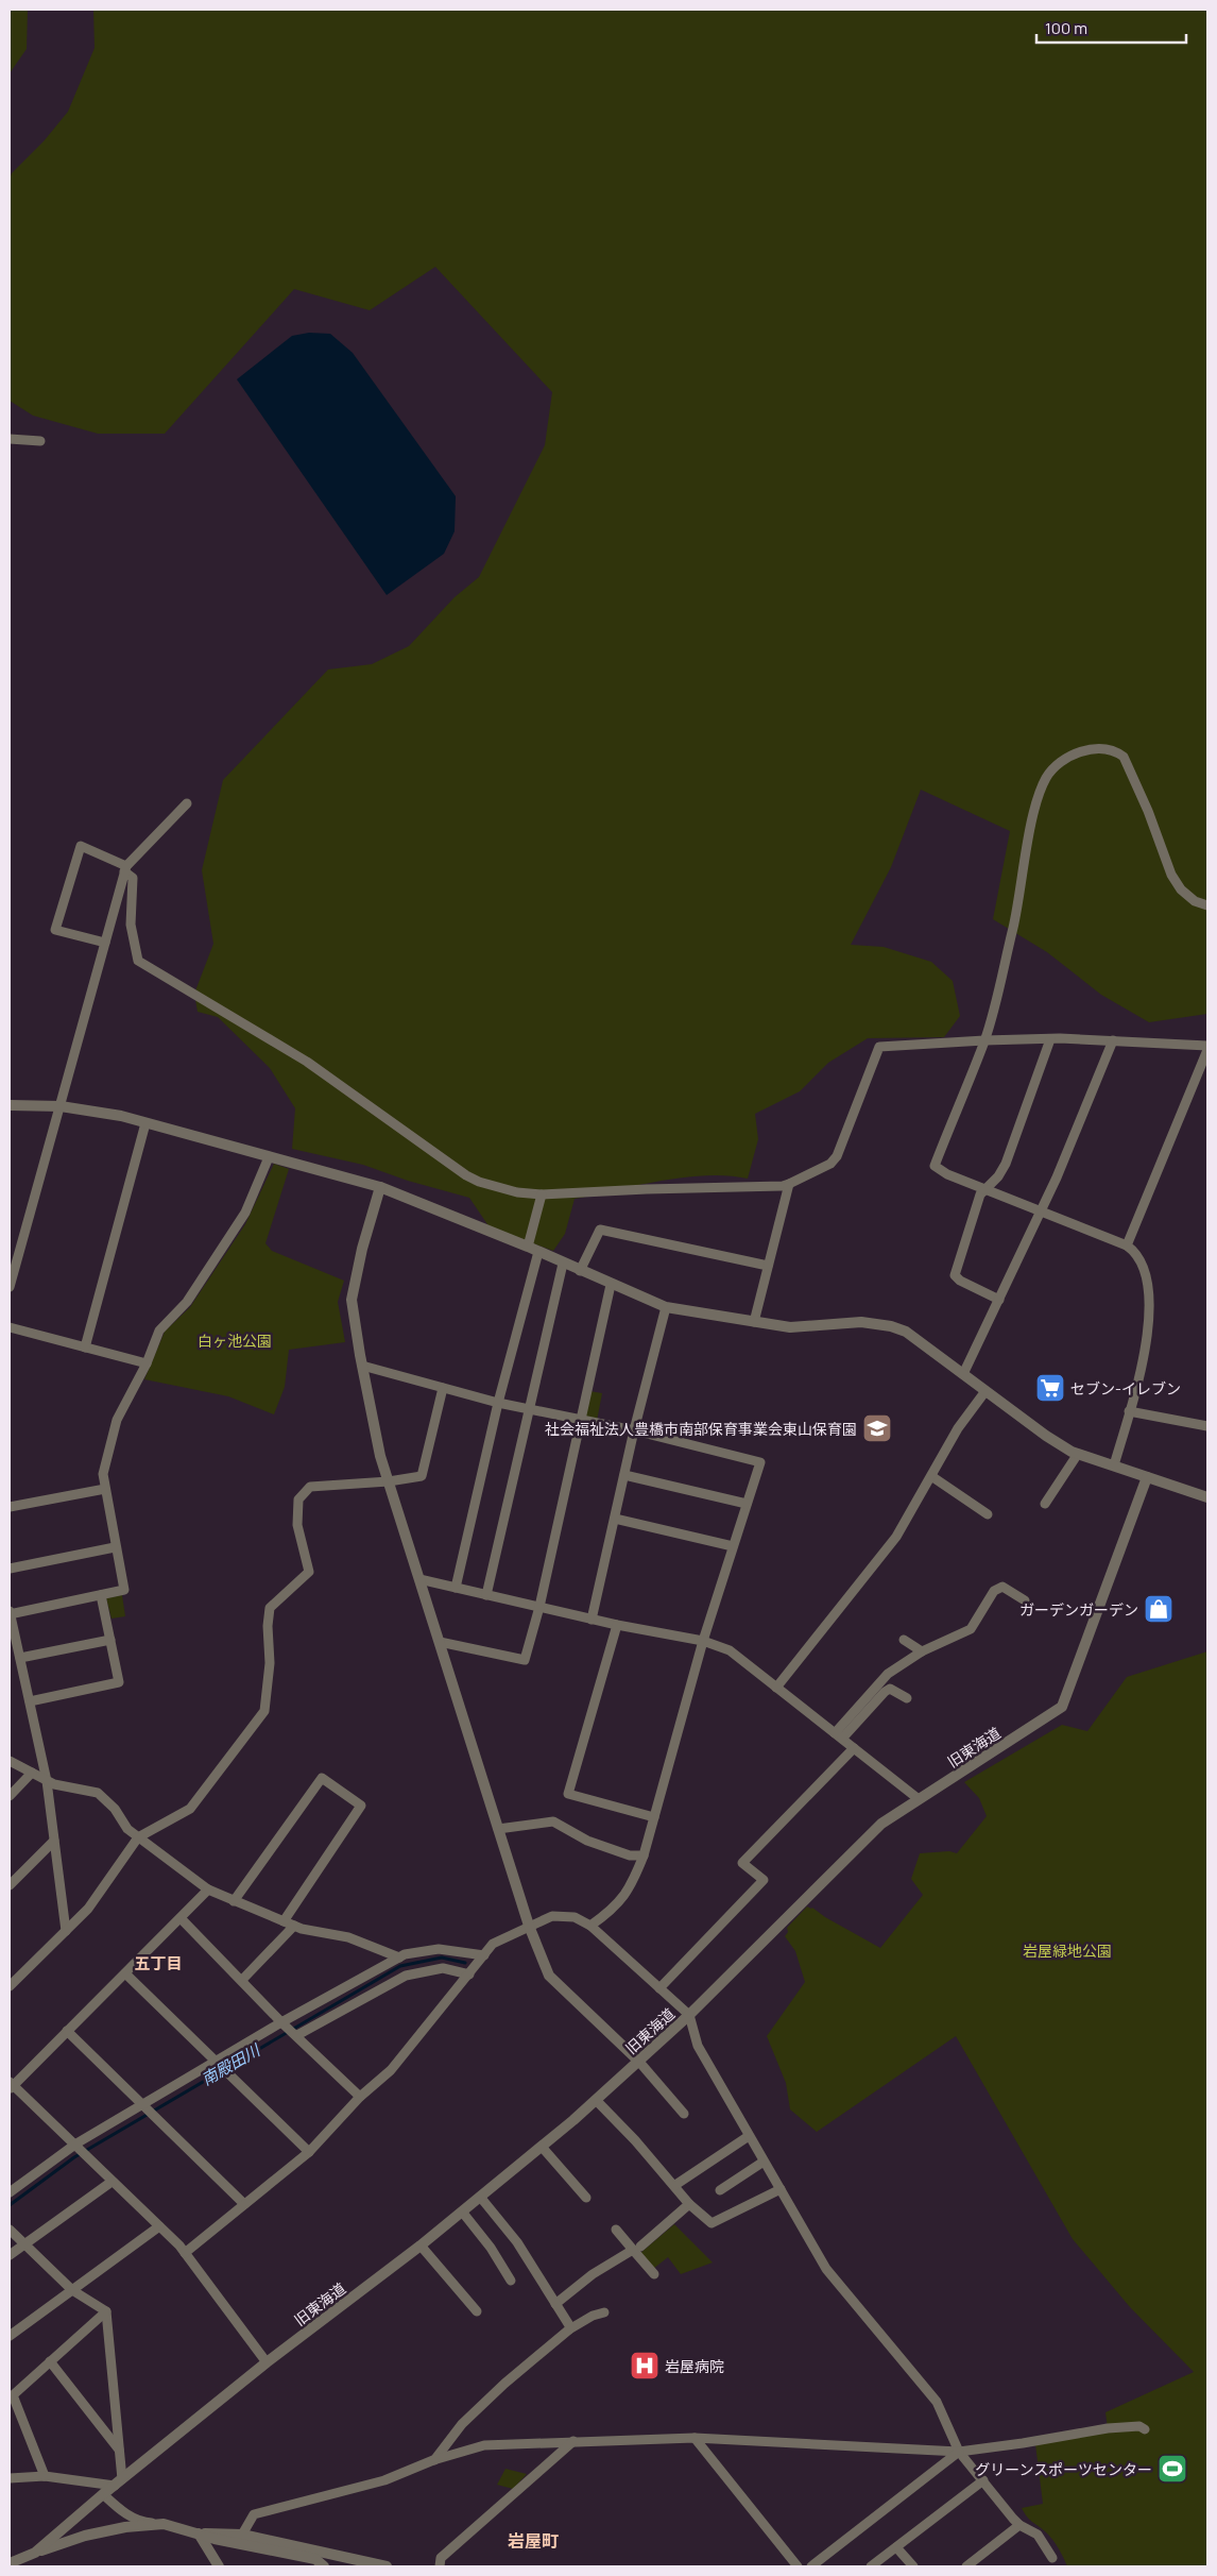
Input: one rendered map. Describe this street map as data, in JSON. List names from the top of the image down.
{
  "streets": {
    "street": ["旧東海道"]
  },
  "districts": ["五丁目", "岩屋町"],
  "water": ["南殿田川"],
  "parks": ["白ヶ池公園", "岩屋緑地公園"],
  "places": {
    "supermarket": ["セブン-イレブン"],
    "school or university": ["社会福祉法人豊橋市南部保育事業会東山保育園"],
    "shop": ["ガーデンガーデン"],
    "hospital": ["岩屋病院"],
    "sports": ["グリーンスポーツセンター"]
  },
  "scale_bar": "100 m"
}
